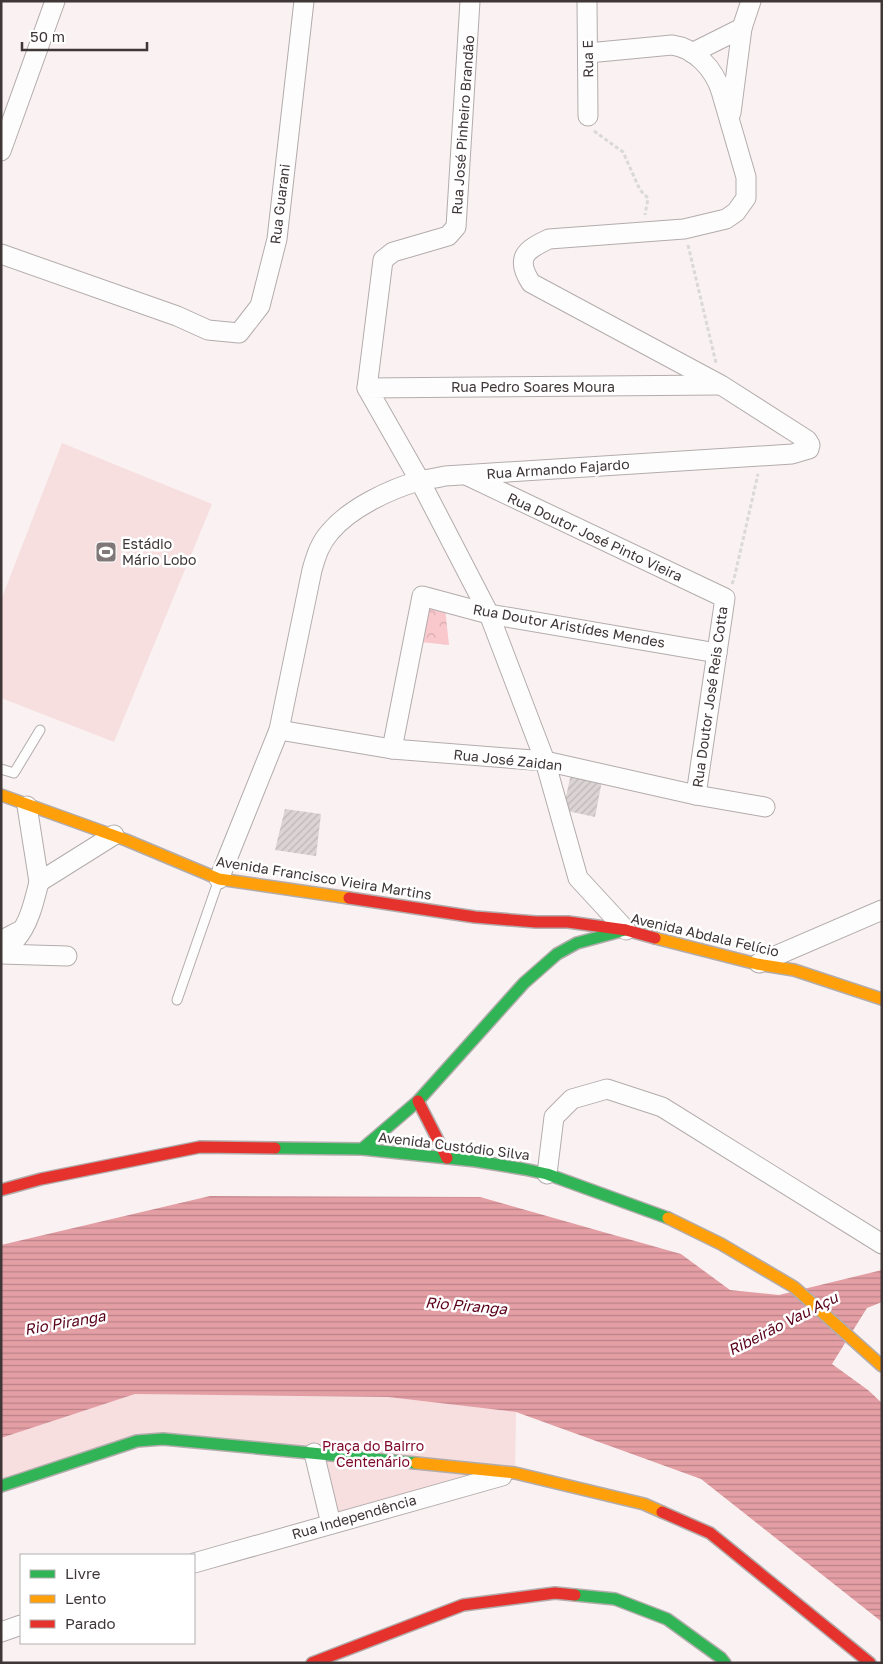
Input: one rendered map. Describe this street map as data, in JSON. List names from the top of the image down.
{
  "streets": {
    "main road": ["Avenida Francisco Vieira Martins", "Avenida Abdala Felício", "Avenida Custódio Silva"],
    "street": [
      "Rua E",
      "Rua José Pinheiro Brandão",
      "Rua Guarani",
      "Rua Pedro Soares Moura",
      "Rua Armando Fajardo",
      "Rua Doutor José Pinto Vieira",
      "Rua Doutor Aristídes Mendes",
      "Rua Doutor José Reis Cotta",
      "Rua José Zaidan",
      "Rua Independência"
    ]
  },
  "crossings": [
    ["Rua José Pinheiro Brandão", "Rua Pedro Soares Moura"],
    ["Rua Pedro Soares Moura", "Rua Armando Fajardo"],
    ["Rua Armando Fajardo", "Rua Doutor José Pinto Vieira"],
    ["Rua Armando Fajardo", "Rua José Zaidan"],
    ["Rua Armando Fajardo", "Avenida Francisco Vieira Martins"],
    ["Rua Doutor José Pinto Vieira", "Rua Doutor José Reis Cotta"],
    ["Rua Doutor Aristídes Mendes", "Rua Doutor José Reis Cotta"],
    ["Rua Doutor Aristídes Mendes", "Rua José Zaidan"],
    ["Rua Doutor José Reis Cotta", "Rua José Zaidan"],
    ["Avenida Francisco Vieira Martins", "Avenida Abdala Felício"],
    ["Avenida Abdala Felício", "Avenida Custódio Silva"]
  ],
  "water": ["Rio Piranga", "Ribeirão Vau Açu"],
  "parks": ["Praça do Bairro Centenário"],
  "places": {
    "sports": ["Estádio Mário Lobo"]
  },
  "legend": ["Livre", "Lento", "Parado"],
  "scale_bar": "50 m"
}
